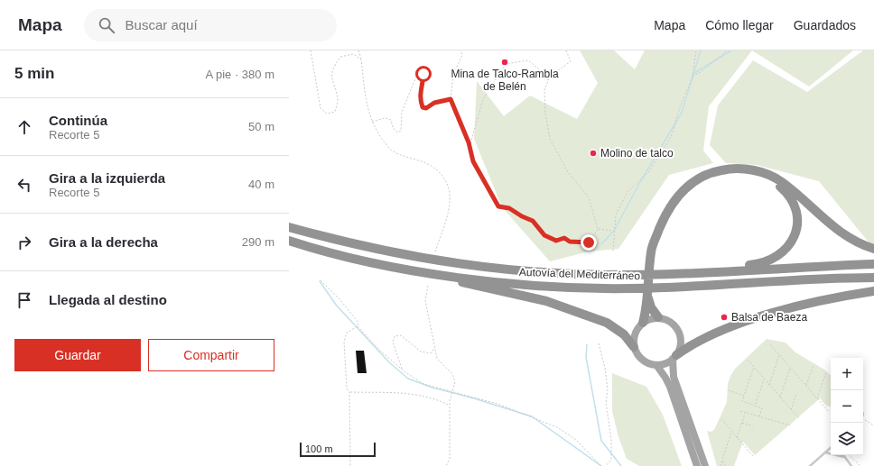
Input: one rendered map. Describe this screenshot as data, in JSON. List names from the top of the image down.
{
  "streets": {
    "highway": ["Autovía del Mediterráneo"]
  },
  "places": ["Mina de Talco-Rambla de Belén", "Molino de talco", "Balsa de Baeza"],
  "scale_bar": "100 m",
  "page": {
    "header": "Mapa",
    "search": "Buscar aquí",
    "nav": ["Mapa", "Cómo llegar", "Guardados"],
    "heading": ["5 min", "A pie · 380 m"],
    "list": [
      ["Continúa", "Recorte 5", "50 m"],
      ["Gira a la izquierda", "Recorte 5", "40 m"],
      ["Gira a la derecha", "290 m"],
      "Llegada al destino"
    ],
    "buttons": ["Guardar", "Compartir"],
    "map_buttons": ["+", "−"],
    "scale": "100 m"
  }
}
